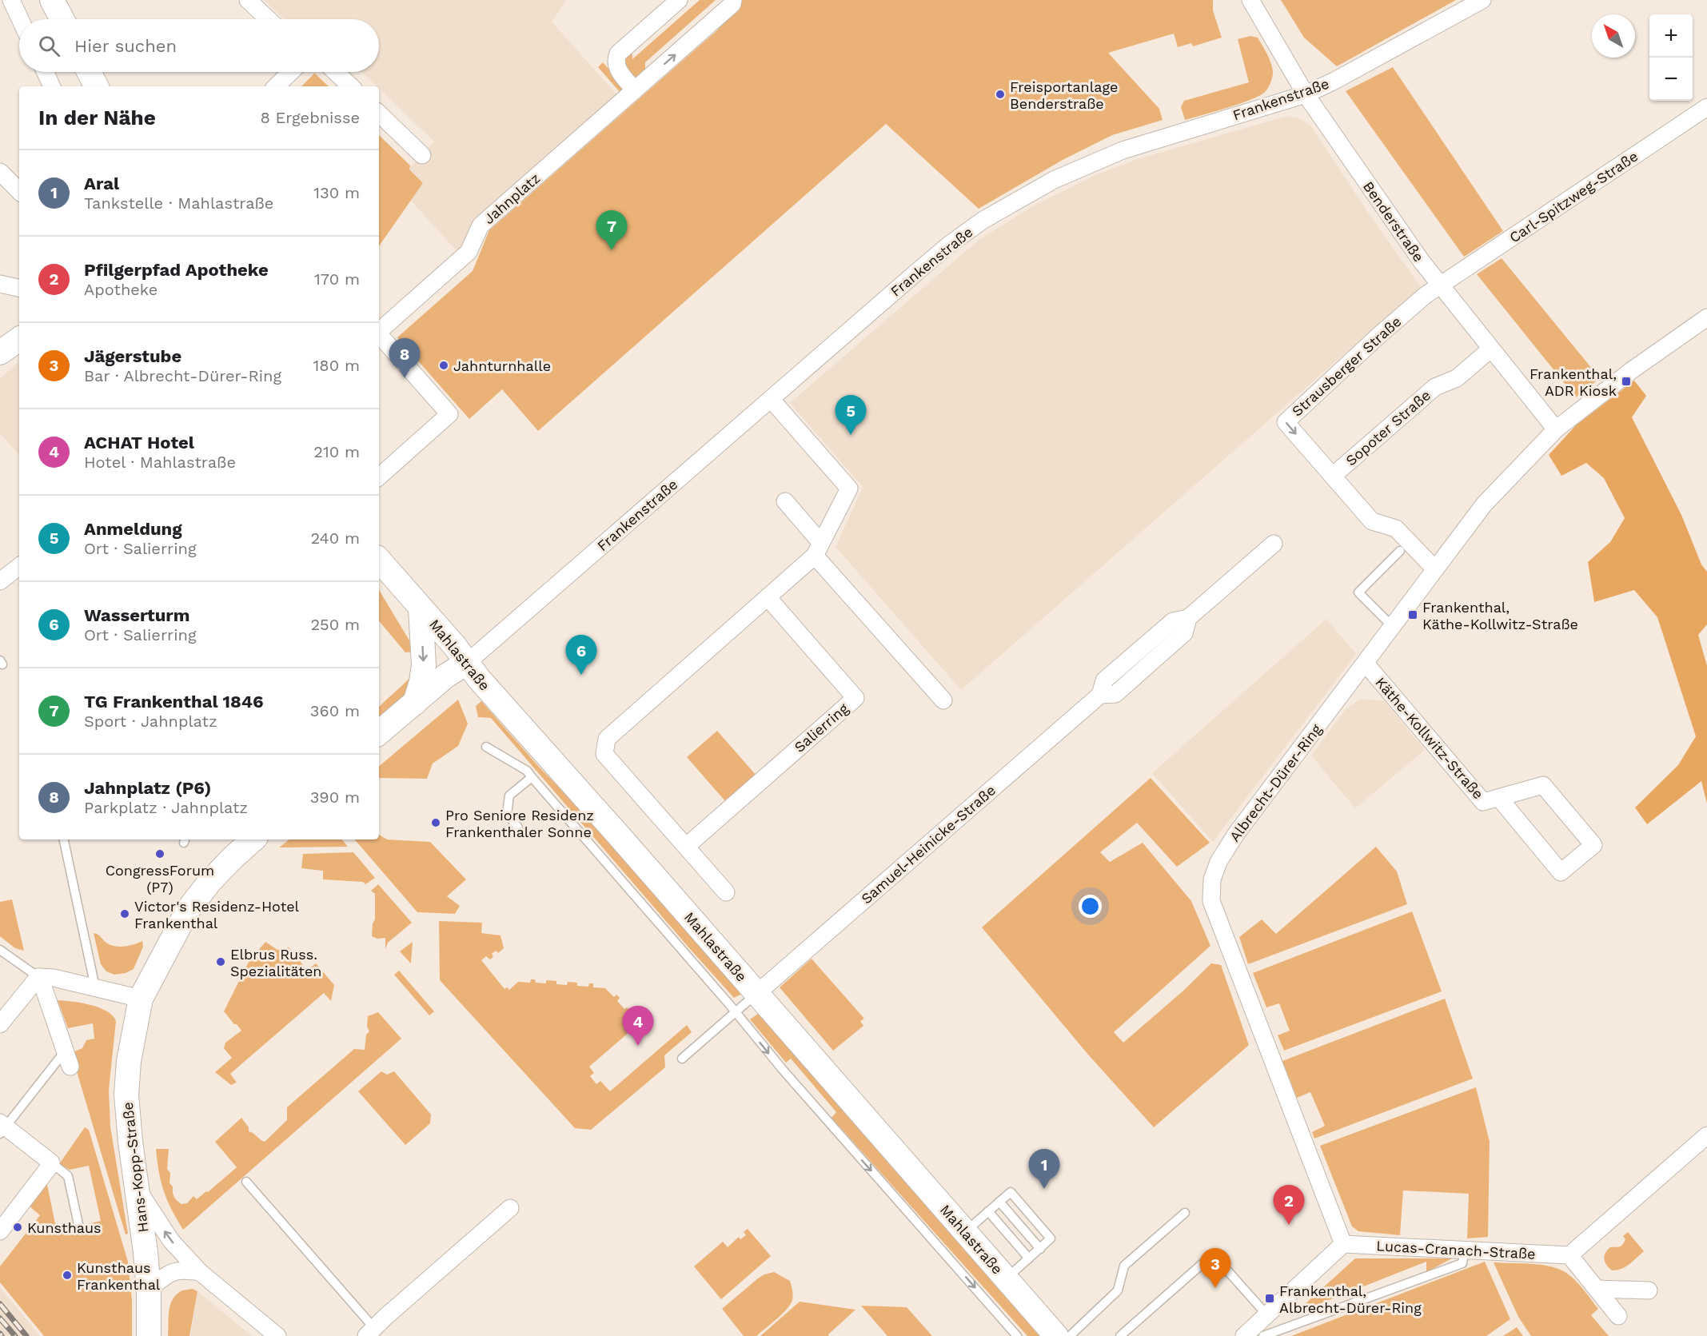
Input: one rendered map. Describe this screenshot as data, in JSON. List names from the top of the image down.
{
  "streets": {
    "main road": ["Mahlastraße", "Hans-Kopp-Straße"],
    "street": [
      "Frankenstraße",
      "Carl-Spitzweg-Straße",
      "Jahnplatz",
      "Benderstraße",
      "Strausberger Straße",
      "Sopoter Straße",
      "Salierring",
      "Käthe-Kollwitz-Straße",
      "Albrecht-Dürer-Ring",
      "Samuel-Heinicke-Straße",
      "Lucas-Cranach-Straße"
    ]
  },
  "crossings": [
    ["Frankenstraße", "Benderstraße"],
    ["Frankenstraße", "Mahlastraße"],
    ["Carl-Spitzweg-Straße", "Benderstraße"],
    ["Carl-Spitzweg-Straße", "Strausberger Straße"],
    ["Benderstraße", "Strausberger Straße"],
    ["Benderstraße", "Sopoter Straße"],
    ["Benderstraße", "Albrecht-Dürer-Ring"],
    ["Strausberger Straße", "Sopoter Straße"],
    ["Strausberger Straße", "Albrecht-Dürer-Ring"],
    ["Mahlastraße", "Samuel-Heinicke-Straße"],
    ["Käthe-Kollwitz-Straße", "Albrecht-Dürer-Ring"],
    ["Albrecht-Dürer-Ring", "Lucas-Cranach-Straße"]
  ],
  "places": {
    "other": [
      "Freisportanlage Benderstraße",
      "Jahnturnhalle",
      "Pro Seniore Residenz Frankenthaler Sonne",
      "CongressForum (P7)",
      "Victor's Residenz-Hotel Frankenthal",
      "Elbrus Russ. Spezialitäten",
      "Kunsthaus",
      "Kunsthaus Frankenthal"
    ],
    "transit": ["Frankenthal, ADR Kiosk", "Frankenthal, Käthe-Kollwitz-Straße", "Frankenthal, Albrecht-Dürer-Ring"]
  },
  "north": "top left",
  "page": {
    "map_buttons": ["+", "−"],
    "search": "Hier suchen",
    "heading": ["In der Nähe", "8 Ergebnisse"],
    "list": [
      {
        "mark": "1",
        "name": "Aral",
        "note": "Tankstelle · Mahlastraße",
        "value": "130 m"
      },
      {
        "mark": "2",
        "name": "Pfilgerpfad Apotheke",
        "note": "Apotheke",
        "value": "170 m"
      },
      {
        "mark": "3",
        "name": "Jägerstube",
        "note": "Bar · Albrecht-Dürer-Ring",
        "value": "180 m"
      },
      {
        "mark": "4",
        "name": "ACHAT Hotel",
        "note": "Hotel · Mahlastraße",
        "value": "210 m"
      },
      {
        "mark": "5",
        "name": "Anmeldung",
        "note": "Ort · Salierring",
        "value": "240 m"
      },
      {
        "mark": "6",
        "name": "Wasserturm",
        "note": "Ort · Salierring",
        "value": "250 m"
      },
      {
        "mark": "7",
        "name": "TG Frankenthal 1846",
        "note": "Sport · Jahnplatz",
        "value": "360 m"
      },
      {
        "mark": "8",
        "name": "Jahnplatz (P6)",
        "note": "Parkplatz · Jahnplatz",
        "value": "390 m"
      }
    ],
    "pins": [
      "7",
      "8",
      "5",
      "6",
      "4",
      "1",
      "2",
      "3"
    ]
  }
}
